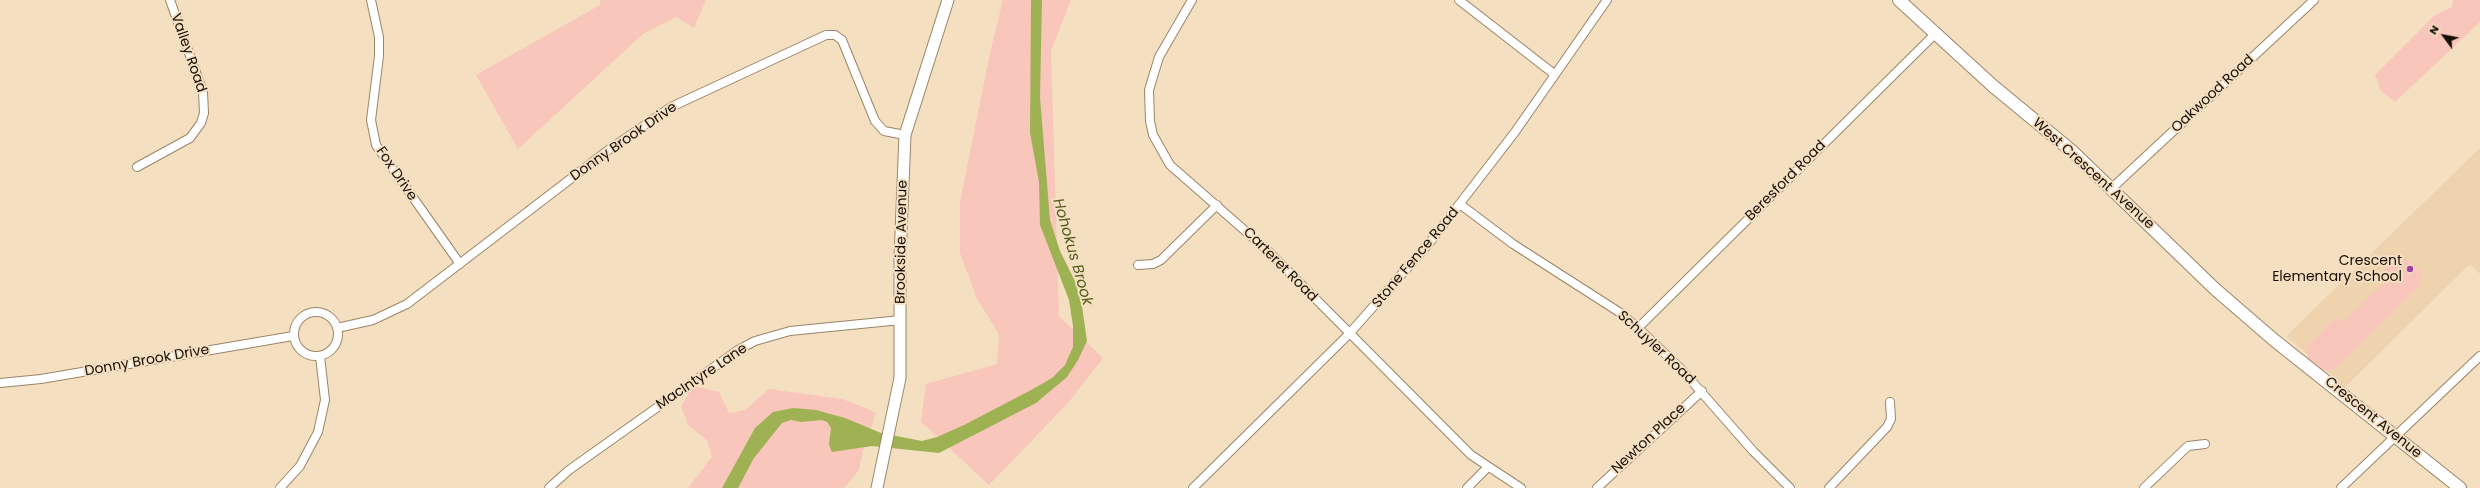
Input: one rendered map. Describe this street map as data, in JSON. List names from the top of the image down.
{
  "streets": {
    "main road": ["West Crescent Avenue", "Crescent Avenue"],
    "street": [
      "Valley Road",
      "Oakwood Road",
      "Donny Brook Drive",
      "Fox Drive",
      "Beresford Road",
      "Brookside Avenue",
      "Stone Fence Road",
      "Carteret Road",
      "Schuyler Road",
      "MacIntyre Lane",
      "Newton Place"
    ]
  },
  "crossings": [
    ["Oakwood Road", "West Crescent Avenue"],
    ["Donny Brook Drive", "Fox Drive"],
    ["Donny Brook Drive", "Brookside Avenue"],
    ["West Crescent Avenue", "Beresford Road"],
    ["West Crescent Avenue", "Crescent Avenue"],
    ["Beresford Road", "Schuyler Road"],
    ["Brookside Avenue", "MacIntyre Lane"],
    ["Stone Fence Road", "Carteret Road"],
    ["Stone Fence Road", "Schuyler Road"],
    ["Schuyler Road", "Newton Place"]
  ],
  "water": ["Hohokus Brook"],
  "places": ["Crescent Elementary School"],
  "north": "top left"
}
